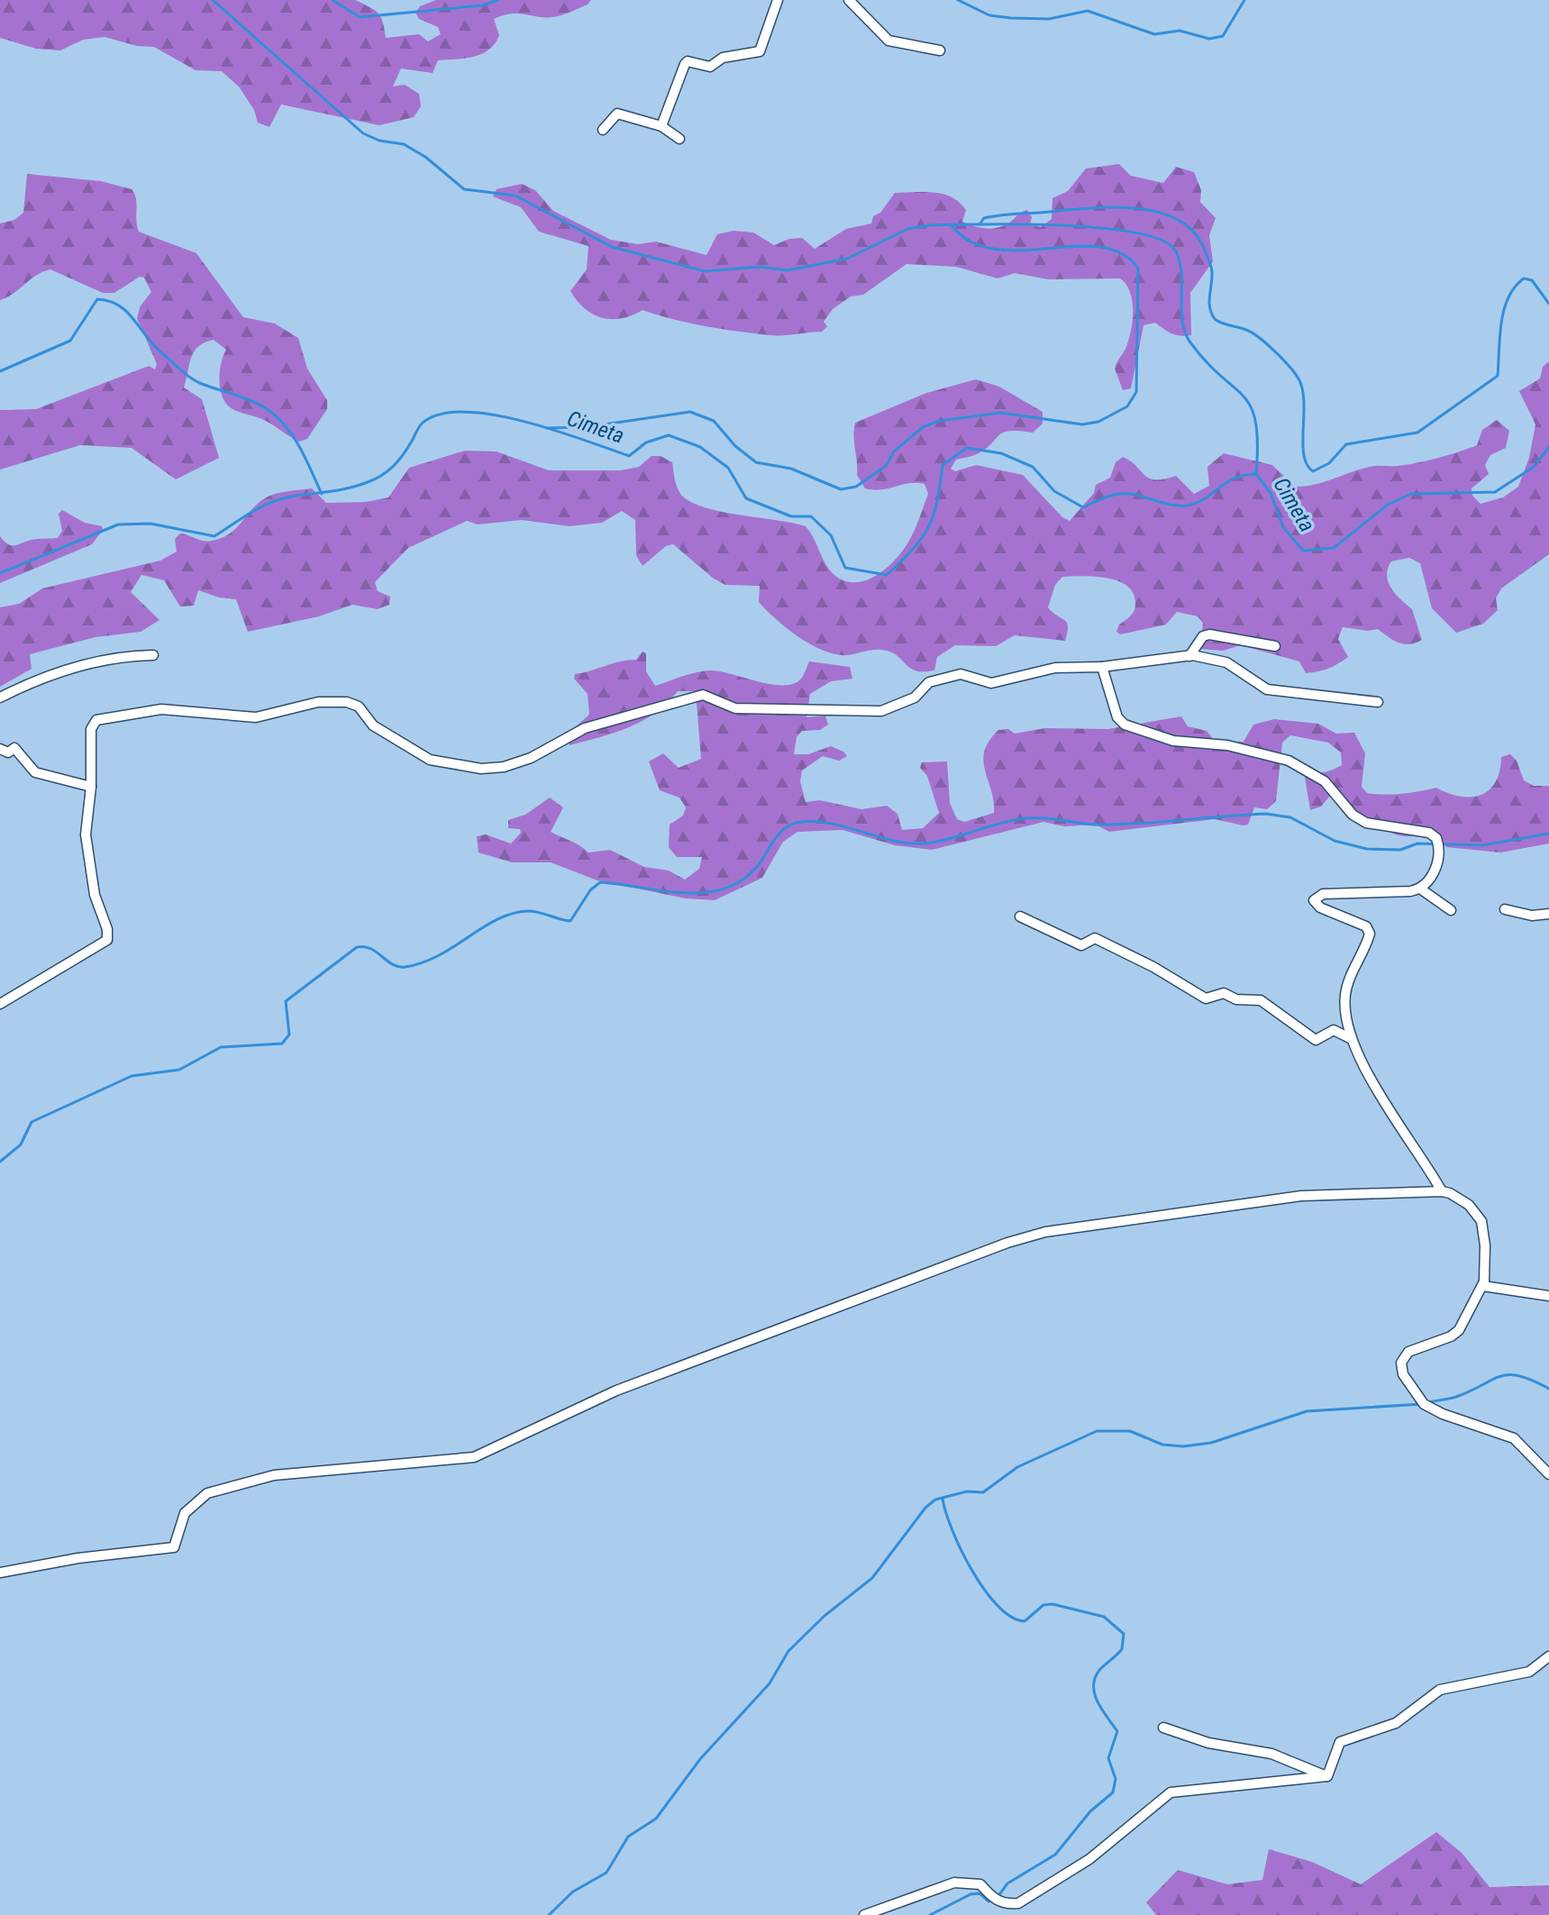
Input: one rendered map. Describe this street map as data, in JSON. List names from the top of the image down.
{
  "water": ["Cimeta"]
}
